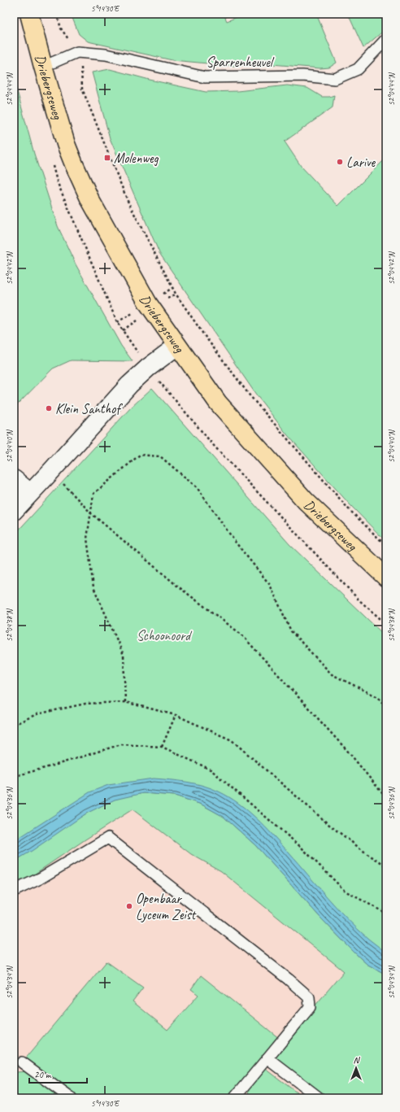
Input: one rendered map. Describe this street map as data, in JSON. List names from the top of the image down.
{
  "streets": {
    "main road": ["Driebergseweg"],
    "lane": ["Sparrenheuvel"]
  },
  "crossings": [
    ["Sparrenheuvel", "Driebergseweg"]
  ],
  "parks": ["Schoonoord"],
  "places": {
    "transit": ["Molenweg"],
    "other": ["Larive", "Klein Santhof", "Openbaar Lyceum Zeist"]
  },
  "scale_bar": "20 m",
  "north": "top",
  "coordinates": [
    "5°14'30\"E",
    "52°04'44\"N",
    "52°04'42\"N",
    "52°04'40\"N",
    "52°04'38\"N",
    "52°04'36\"N",
    "52°04'34\"N"
  ]
}
